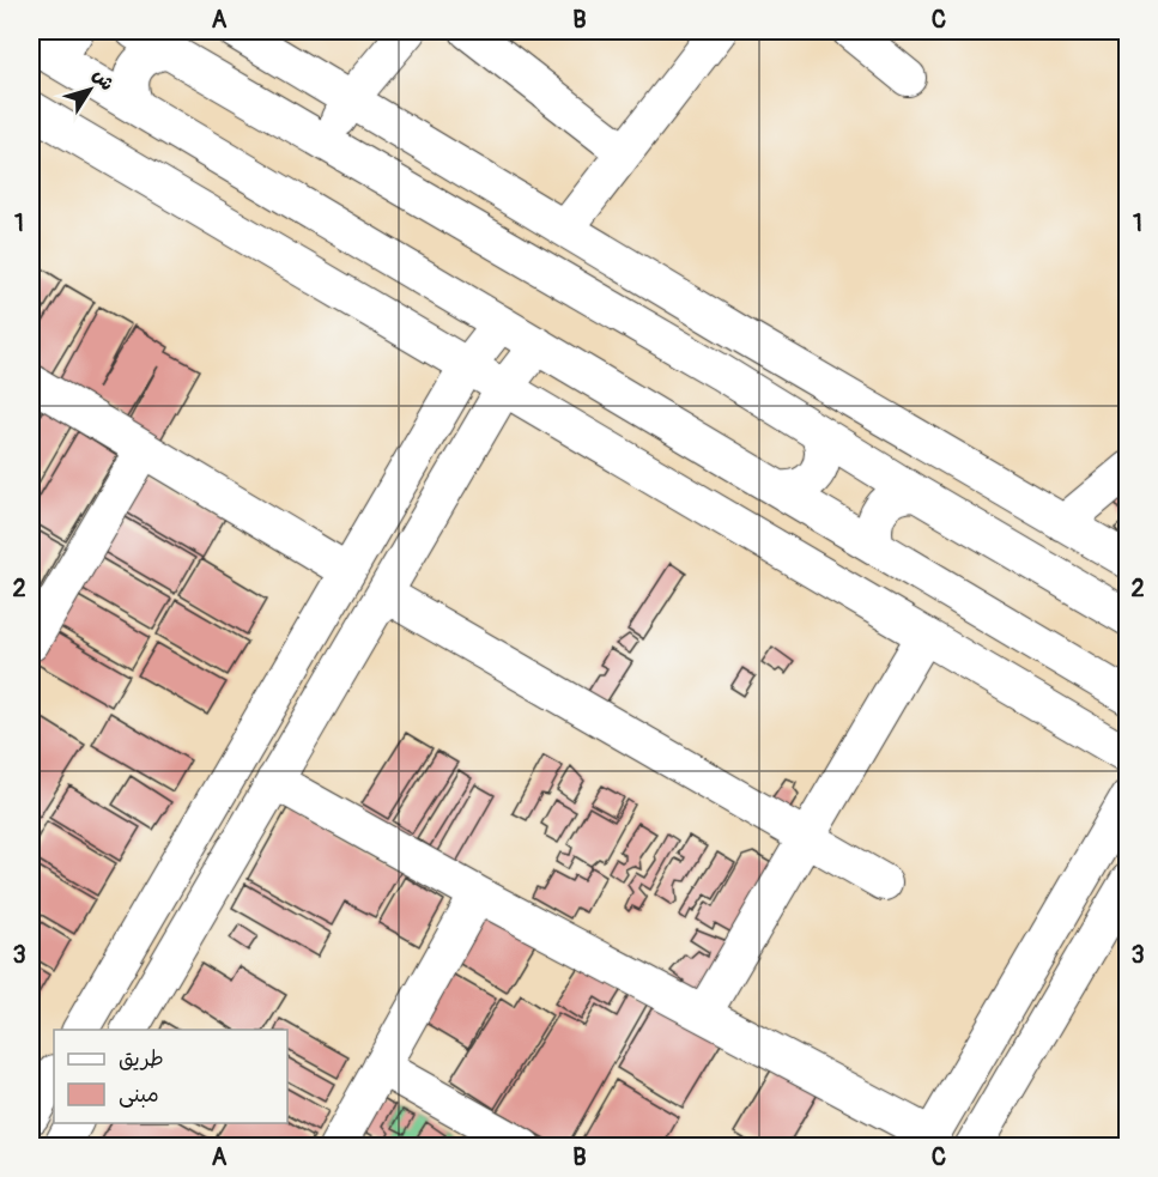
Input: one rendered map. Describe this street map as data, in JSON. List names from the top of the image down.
{
  "legend": ["طريق", "مبنى"],
  "north": "top right",
  "grid": {
    "columns": ["A", "B", "C"],
    "rows": ["1", "2", "3"]
  }
}
